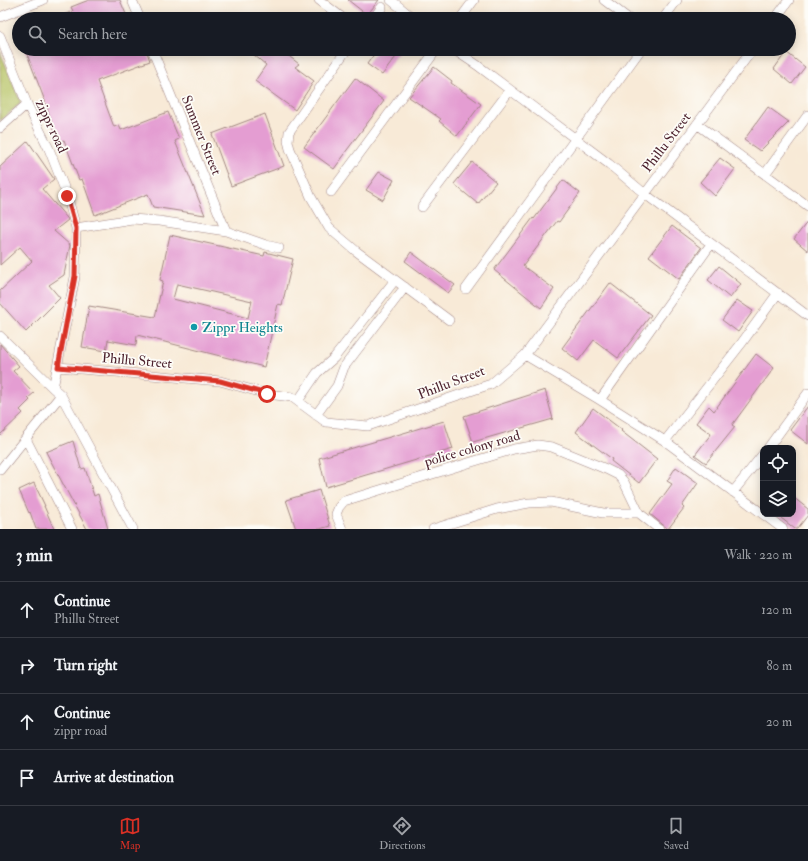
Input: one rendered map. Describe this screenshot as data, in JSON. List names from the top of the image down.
{
  "streets": {
    "street": [
      "zippr road",
      "Summer Street",
      "Phillu Street",
      "police colony road"
    ]
  },
  "crossings": [
    ["zippr road", "Phillu Street"]
  ],
  "places": ["Zippr Heights"],
  "page": {
    "search": "Search here",
    "heading": ["3 min", "Walk · 220 m"],
    "list": [
      ["Continue", "Phillu Street", "120 m"],
      ["Turn right", "80 m"],
      ["Continue", "zippr road", "20 m"],
      "Arrive at destination"
    ],
    "nav": ["Map", "Directions", "Saved"]
  }
}
